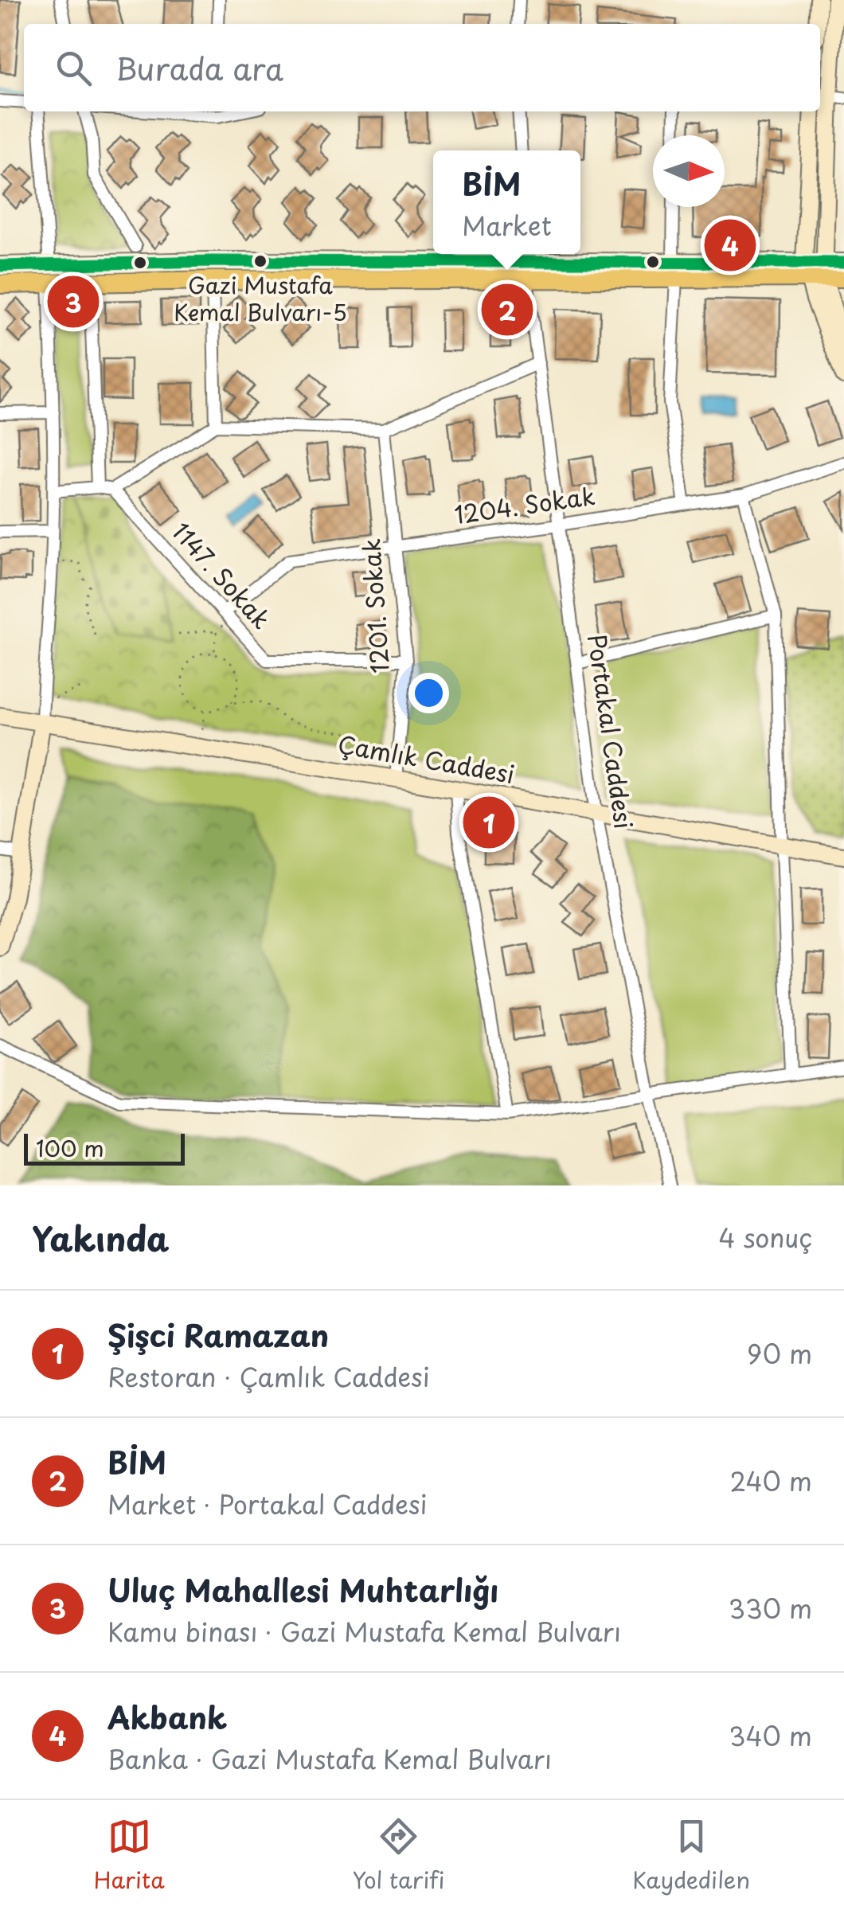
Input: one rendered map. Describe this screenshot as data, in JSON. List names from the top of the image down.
{
  "streets": {
    "street": [
      "1204. Sokak",
      "1147. Sokak",
      "1201. Sokak",
      "Portakal Caddesi",
      "Çamlık Caddesi"
    ]
  },
  "crossings": [
    ["1204. Sokak", "1147. Sokak"],
    ["1204. Sokak", "1201. Sokak"],
    ["1204. Sokak", "Portakal Caddesi"],
    ["1147. Sokak", "1201. Sokak"],
    ["1201. Sokak", "Çamlık Caddesi"],
    ["Portakal Caddesi", "Çamlık Caddesi"]
  ],
  "places": ["Gazi Mustafa Kemal Bulvarı-5"],
  "scale_bar": "100 m",
  "north": "right",
  "page": {
    "search": "Burada ara",
    "popup": ["BİM", "Market"],
    "pins": [
      "4",
      "3",
      "2",
      "1"
    ],
    "scale": "100 m",
    "heading": ["Yakında", "4 sonuç"],
    "list": [
      {
        "mark": "1",
        "name": "Şişci Ramazan",
        "note": "Restoran · Çamlık Caddesi",
        "value": "90 m"
      },
      {
        "mark": "2",
        "name": "BİM",
        "note": "Market · Portakal Caddesi",
        "value": "240 m"
      },
      {
        "mark": "3",
        "name": "Uluç Mahallesi Muhtarlığı",
        "note": "Kamu binası · Gazi Mustafa Kemal Bulvarı",
        "value": "330 m"
      },
      {
        "mark": "4",
        "name": "Akbank",
        "note": "Banka · Gazi Mustafa Kemal Bulvarı",
        "value": "340 m"
      }
    ],
    "nav": ["Harita", "Yol tarifi", "Kaydedilen"]
  }
}
